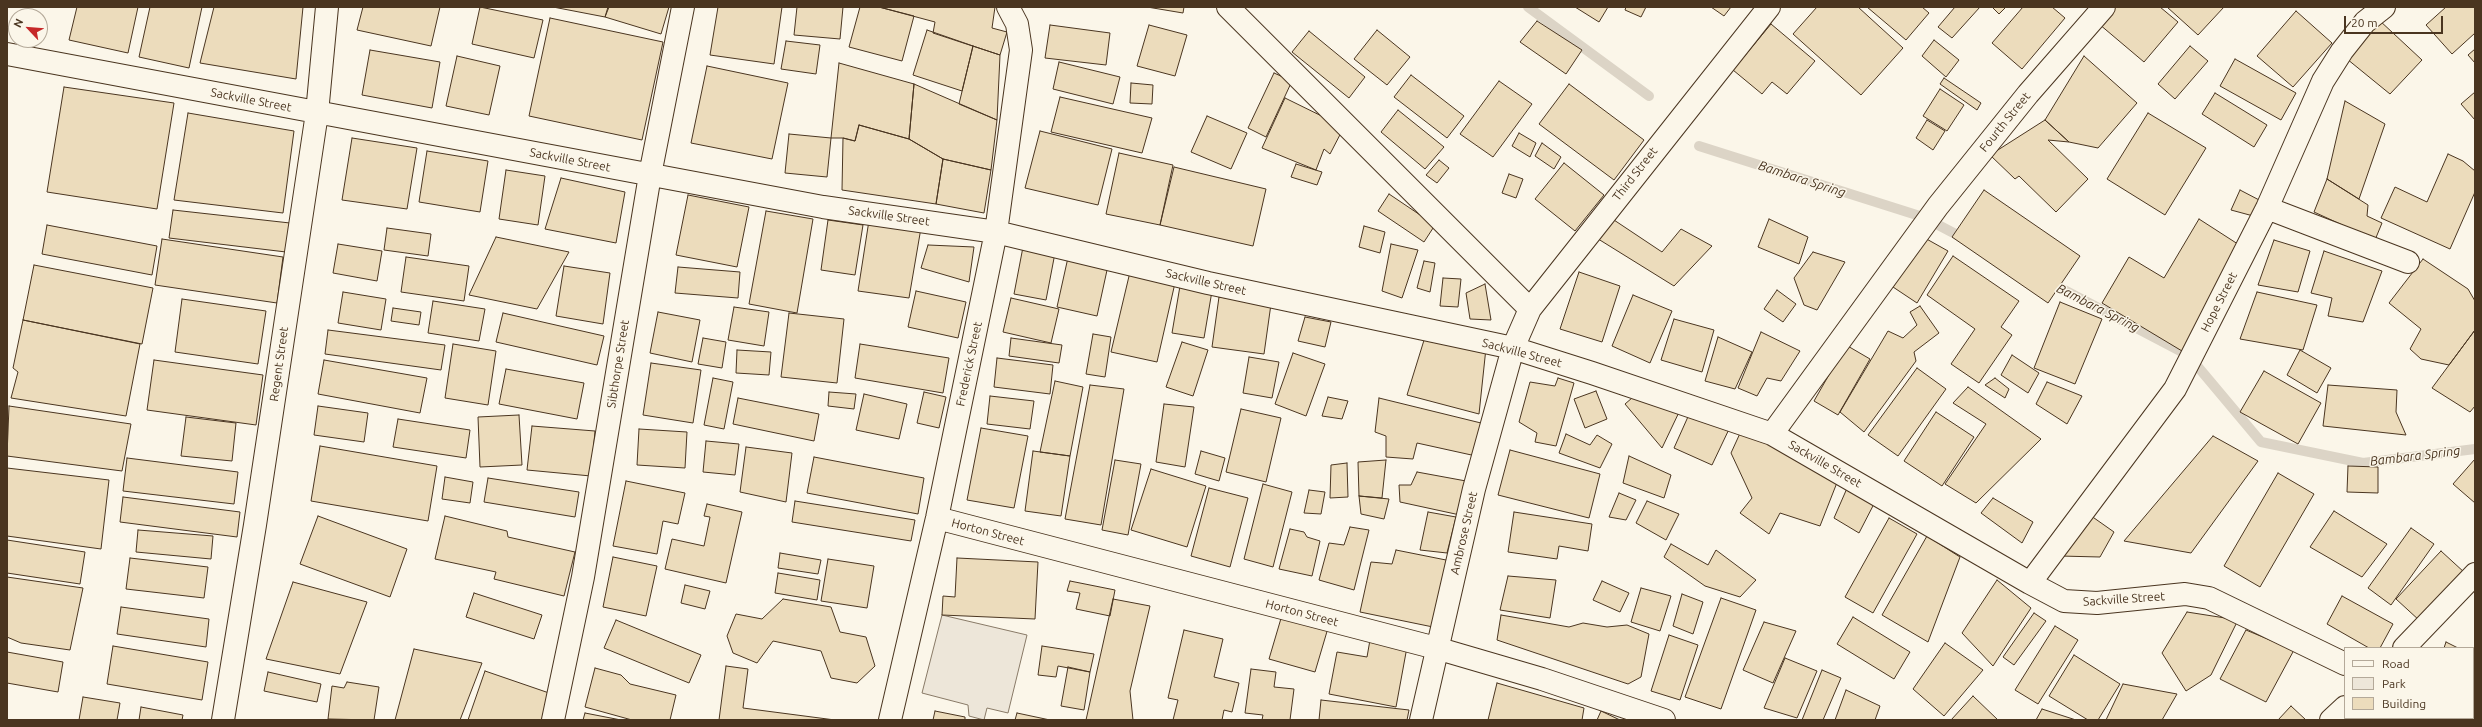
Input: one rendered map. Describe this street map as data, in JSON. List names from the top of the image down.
{
  "streets": {
    "street": [
      "Sackville Street",
      "Fourth Street",
      "Third Street",
      "Hope Street",
      "Regent Street",
      "Sibthorpe Street",
      "Frederick Street",
      "Horton Street",
      "Ambrose Street"
    ]
  },
  "crossings": [
    ["Sackville Street", "Fourth Street"],
    ["Sackville Street", "Third Street"],
    ["Sackville Street", "Hope Street"],
    ["Sackville Street", "Regent Street"],
    ["Sackville Street", "Sibthorpe Street"],
    ["Sackville Street", "Frederick Street"],
    ["Sackville Street", "Ambrose Street"],
    ["Third Street", "Ambrose Street"],
    ["Frederick Street", "Horton Street"],
    ["Horton Street", "Ambrose Street"]
  ],
  "water": ["Bambara Spring"],
  "legend": ["Road", "Park", "Building"],
  "scale_bar": "20 m",
  "north": "top left"
}
